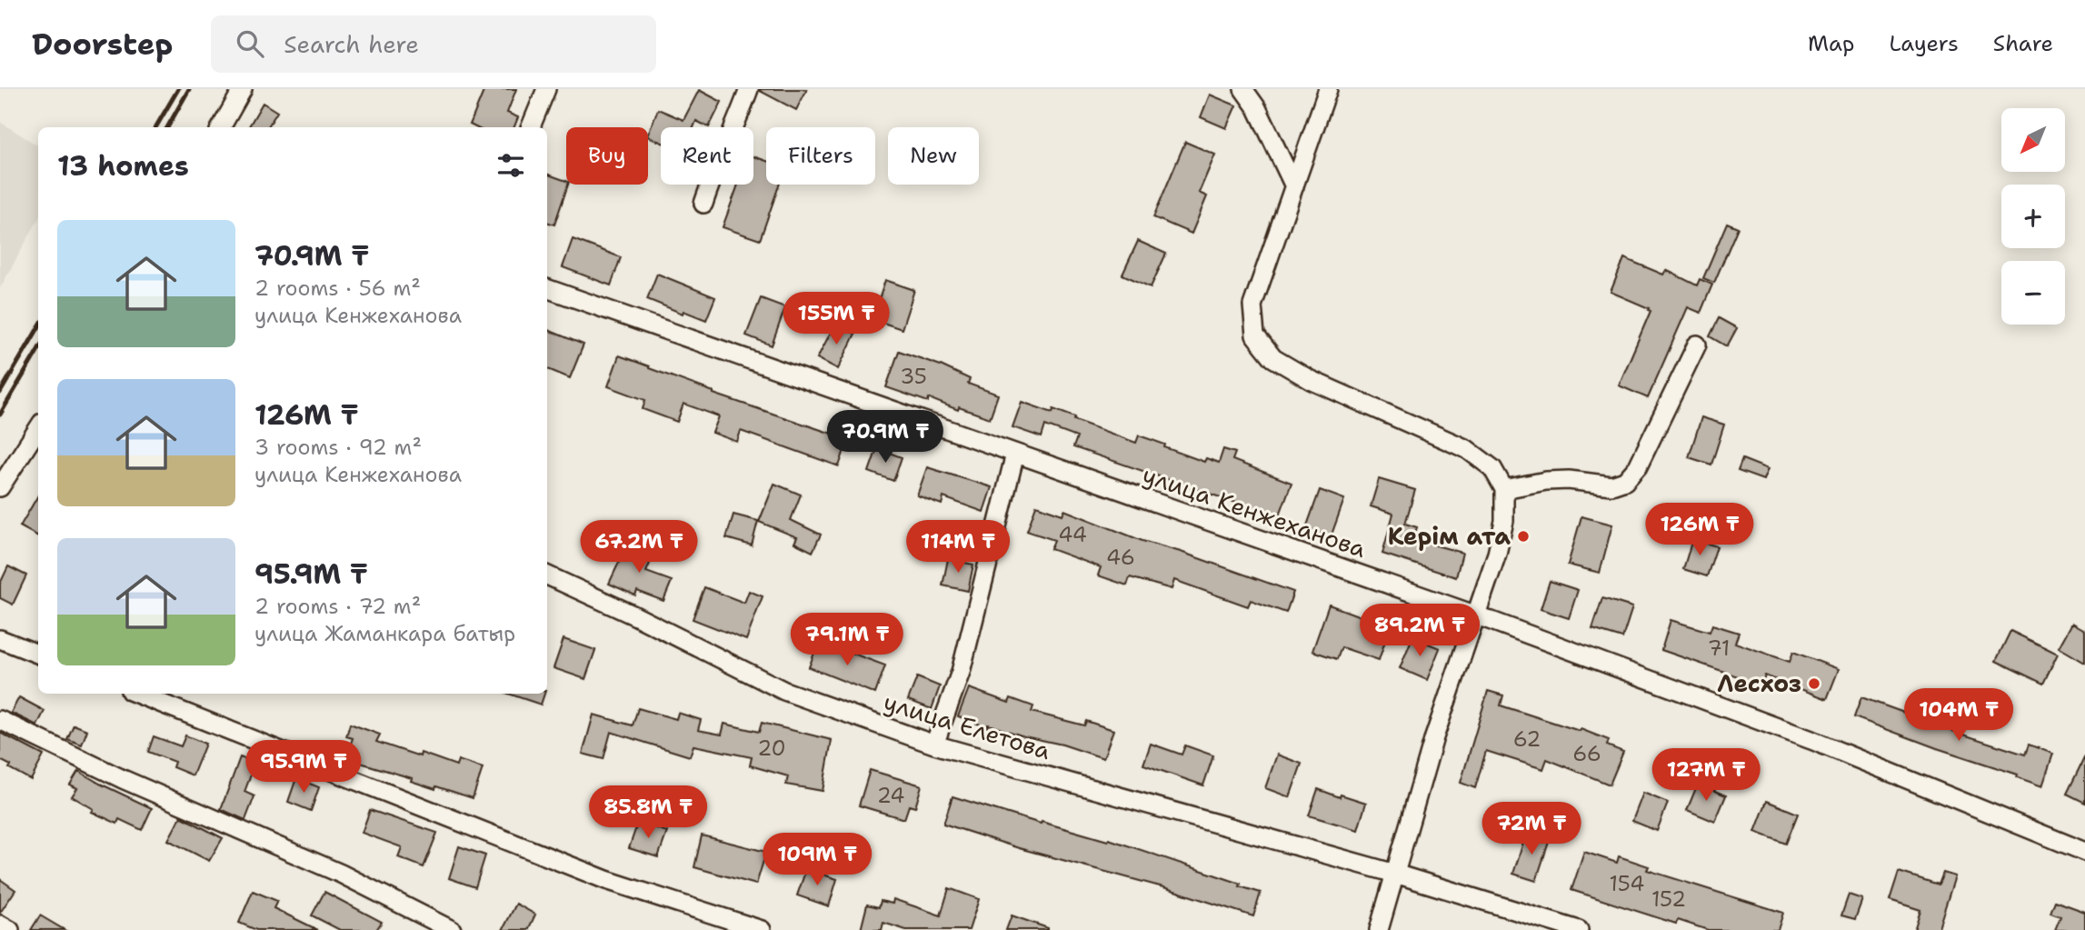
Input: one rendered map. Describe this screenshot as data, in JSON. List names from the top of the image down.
{
  "streets": {
    "street": ["улица Кенжеханова", "улица Елетова"]
  },
  "places": ["Керім ата", "Лесхоз"],
  "house_numbers": [
    "35",
    "44",
    "46",
    "71",
    "62",
    "20",
    "66",
    "24",
    "154",
    "152"
  ],
  "north": "bottom left",
  "page": {
    "header": "Doorstep",
    "search": "Search here",
    "nav": ["Map", "Layers", "Share"],
    "map_buttons": ["+", "−"],
    "chip": [
      "Buy",
      "Rent",
      "Filters",
      "New"
    ],
    "heading": "13 homes",
    "list": [
      {
        "name": "70.9M ₸",
        "note": "2 rooms · 56 m² · улица Кенжеханова"
      },
      {
        "name": "126M ₸",
        "note": "3 rooms · 92 m² · улица Кенжеханова"
      },
      {
        "name": "95.9M ₸",
        "note": "2 rooms · 72 m² · улица Жаманкара батыр"
      }
    ],
    "price": [
      "155M ₸",
      "70.9M ₸",
      "126M ₸",
      "67.2M ₸",
      "114M ₸",
      "89.2M ₸",
      "79.1M ₸",
      "104M ₸",
      "95.9M ₸",
      "127M ₸",
      "85.8M ₸",
      "72M ₸",
      "109M ₸"
    ]
  }
}
